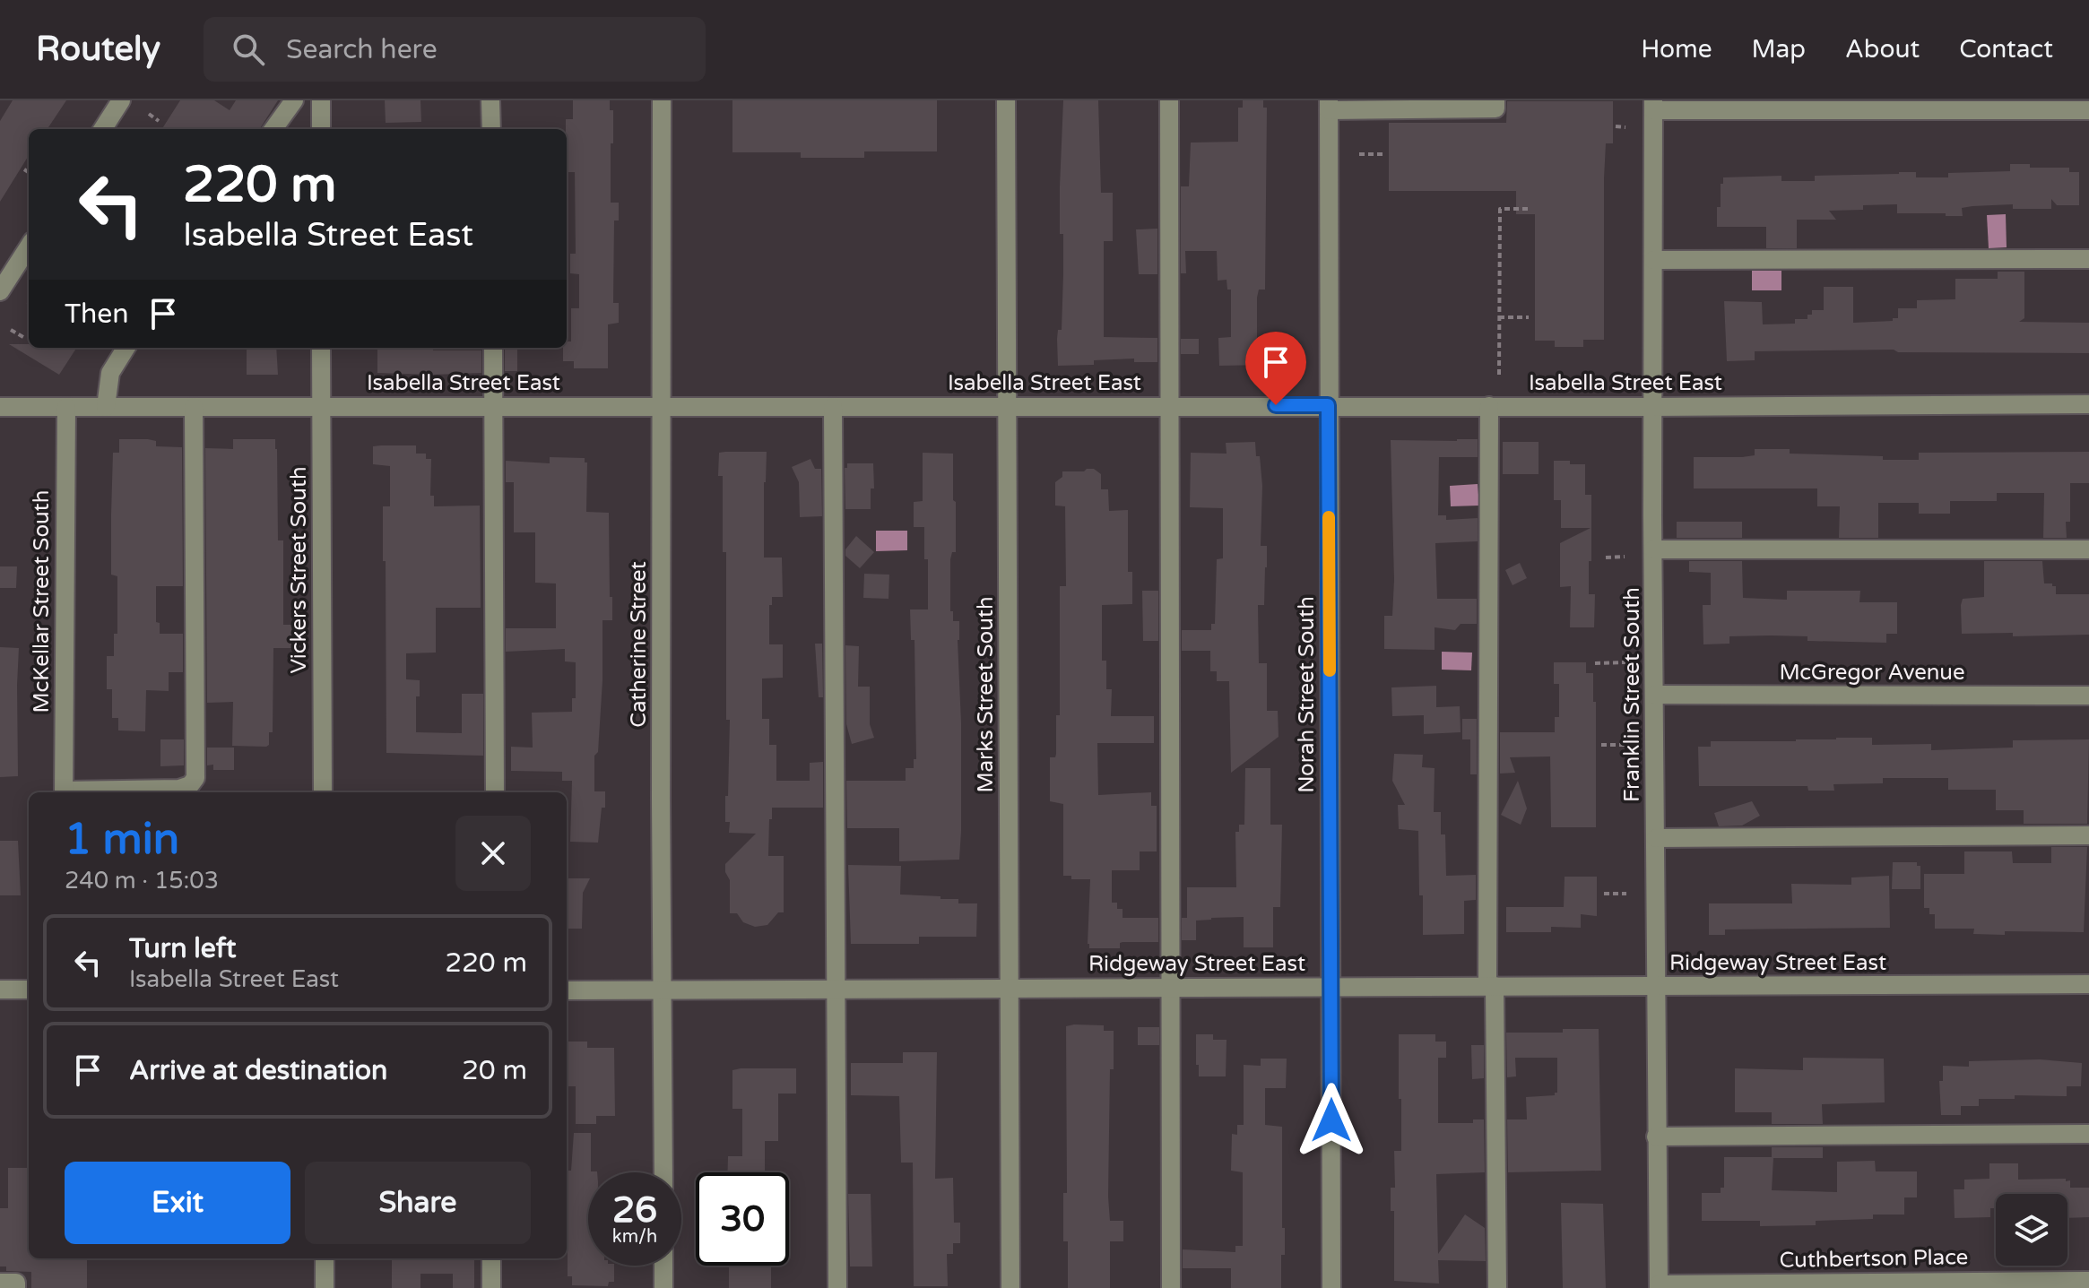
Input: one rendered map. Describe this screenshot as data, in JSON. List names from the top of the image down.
{
  "streets": {
    "street": [
      "Isabella Street East",
      "Vickers Street South",
      "McKellar Street South",
      "Catherine Street",
      "McGregor Avenue",
      "Marks Street South",
      "Norah Street South",
      "Franklin Street South",
      "Ridgeway Street East",
      "Cuthbertson Place"
    ]
  },
  "crossings": [
    ["Isabella Street East", "Vickers Street South"],
    ["Isabella Street East", "McKellar Street South"],
    ["Isabella Street East", "Catherine Street"],
    ["Isabella Street East", "Marks Street South"],
    ["Isabella Street East", "Norah Street South"],
    ["Isabella Street East", "Franklin Street South"],
    ["Catherine Street", "Ridgeway Street East"],
    ["McGregor Avenue", "Franklin Street South"],
    ["Marks Street South", "Ridgeway Street East"],
    ["Norah Street South", "Ridgeway Street East"],
    ["Franklin Street South", "Ridgeway Street East"],
    ["Franklin Street South", "Cuthbertson Place"]
  ],
  "page": {
    "header": "Routely",
    "search": "Search here",
    "nav": [
      "Home",
      "Map",
      "About",
      "Contact"
    ],
    "turn": ["220 m", "Isabella Street East"],
    "then": "Then",
    "heading": ["1 min", "240 m · 15:03"],
    "list": [
      {
        "name": "Turn left",
        "note": "Isabella Street East",
        "value": "220 m"
      },
      {
        "name": "Arrive at destination",
        "value": "20 m"
      }
    ],
    "buttons": ["Exit", "Share"],
    "speed": "26 km/h",
    "limit": "30"
  }
}
